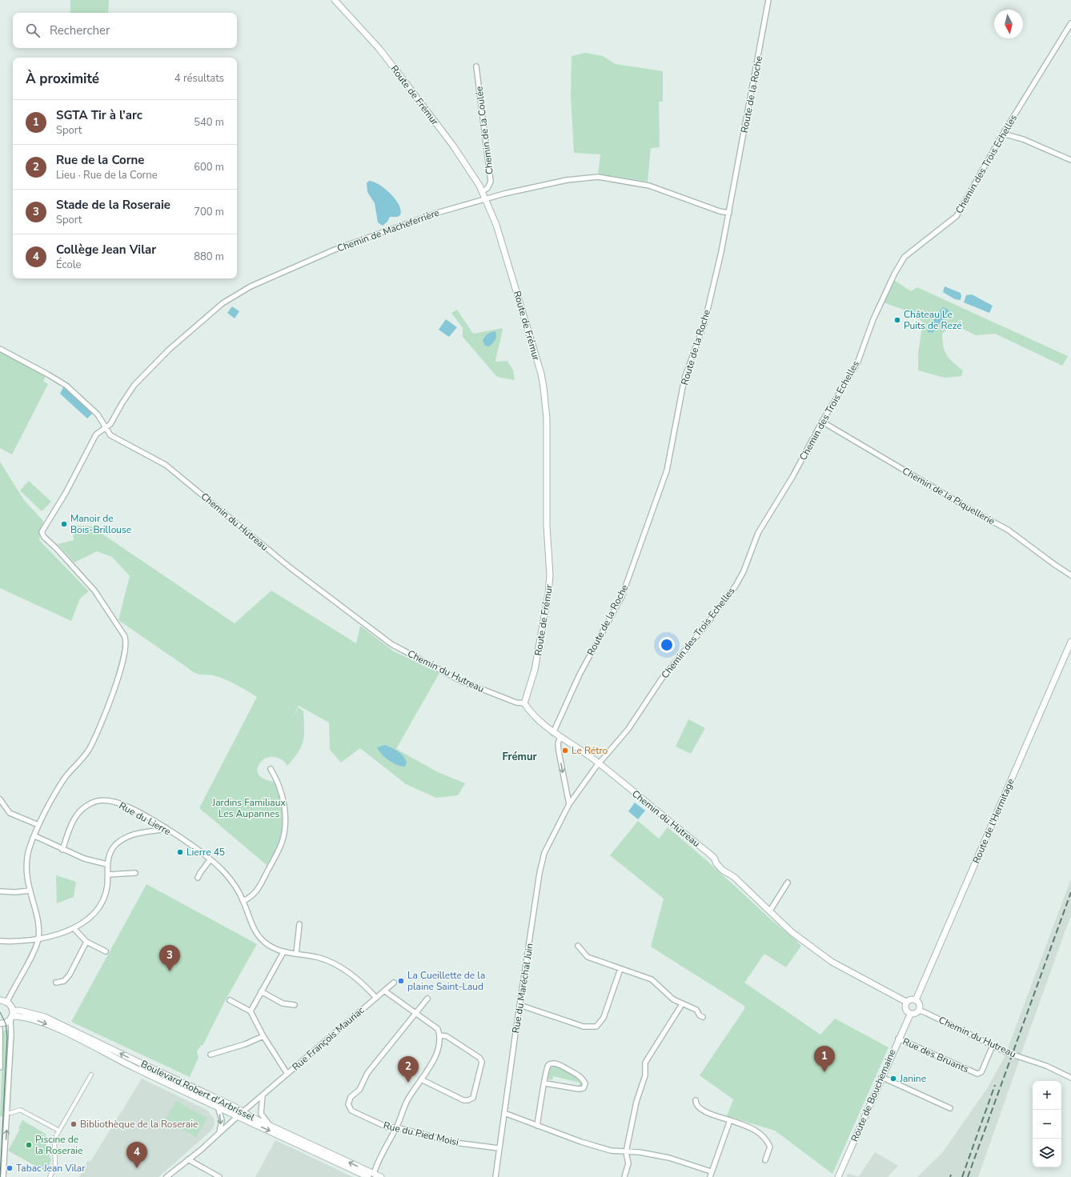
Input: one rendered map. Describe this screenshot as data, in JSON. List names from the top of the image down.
{
  "streets": {
    "street": [
      "Route de la Roche",
      "Route de Frémur",
      "Chemin de la Coulée",
      "Chemin des Trois Echelles",
      "Chemin de Macheferrière",
      "Chemin de la Piquellerie",
      "Chemin du Hutreau",
      "Rue du Lierre",
      "Route de l'Hermitage",
      "Rue du Maréchal Juin",
      "Rue François Mauriac",
      "Rue des Bruants",
      "Boulevard Robert d'Arbrissel",
      "Route de Bouchemaine",
      "Rue du Pied Moisi"
    ]
  },
  "crossings": [
    ["Route de la Roche", "Chemin de Macheferrière"],
    ["Route de la Roche", "Chemin du Hutreau"],
    ["Route de Frémur", "Chemin de la Coulée"],
    ["Route de Frémur", "Chemin de Macheferrière"],
    ["Route de Frémur", "Chemin du Hutreau"],
    ["Chemin des Trois Echelles", "Chemin de la Piquellerie"],
    ["Chemin des Trois Echelles", "Chemin du Hutreau"],
    ["Chemin des Trois Echelles", "Rue du Maréchal Juin"],
    ["Chemin de Macheferrière", "Chemin du Hutreau"],
    ["Chemin du Hutreau", "Rue du Maréchal Juin"],
    ["Chemin du Hutreau", "Rue des Bruants"],
    ["Rue du Lierre", "Rue François Mauriac"],
    ["Rue du Maréchal Juin", "Rue du Pied Moisi"],
    ["Rue François Mauriac", "Boulevard Robert d'Arbrissel"],
    ["Rue des Bruants", "Route de Bouchemaine"]
  ],
  "districts": ["Frémur"],
  "parks": ["Jardins Familiaux Les Aupannes"],
  "places": [
    "Château Le Puits de Rezé",
    "Manoir de Bois-Brillouse",
    "Le Rétro",
    "Lierre 45",
    "La Cueillette de la plaine Saint-Laud",
    "Janine",
    "Bibliothèque de la Roseraie",
    "Piscine de la Roseraie",
    "Tabac Jean Vilar"
  ],
  "north": "bottom",
  "page": {
    "search": "Rechercher",
    "heading": ["À proximité", "4 résultats"],
    "list": [
      {
        "mark": "1",
        "name": "SGTA Tir à l’arc",
        "note": "Sport",
        "value": "540 m"
      },
      {
        "mark": "2",
        "name": "Rue de la Corne",
        "note": "Lieu · Rue de la Corne",
        "value": "600 m"
      },
      {
        "mark": "3",
        "name": "Stade de la Roseraie",
        "note": "Sport",
        "value": "700 m"
      },
      {
        "mark": "4",
        "name": "Collège Jean Vilar",
        "note": "École",
        "value": "880 m"
      }
    ],
    "pins": [
      "3",
      "1",
      "2",
      "4"
    ],
    "map_buttons": ["+", "−"]
  }
}
